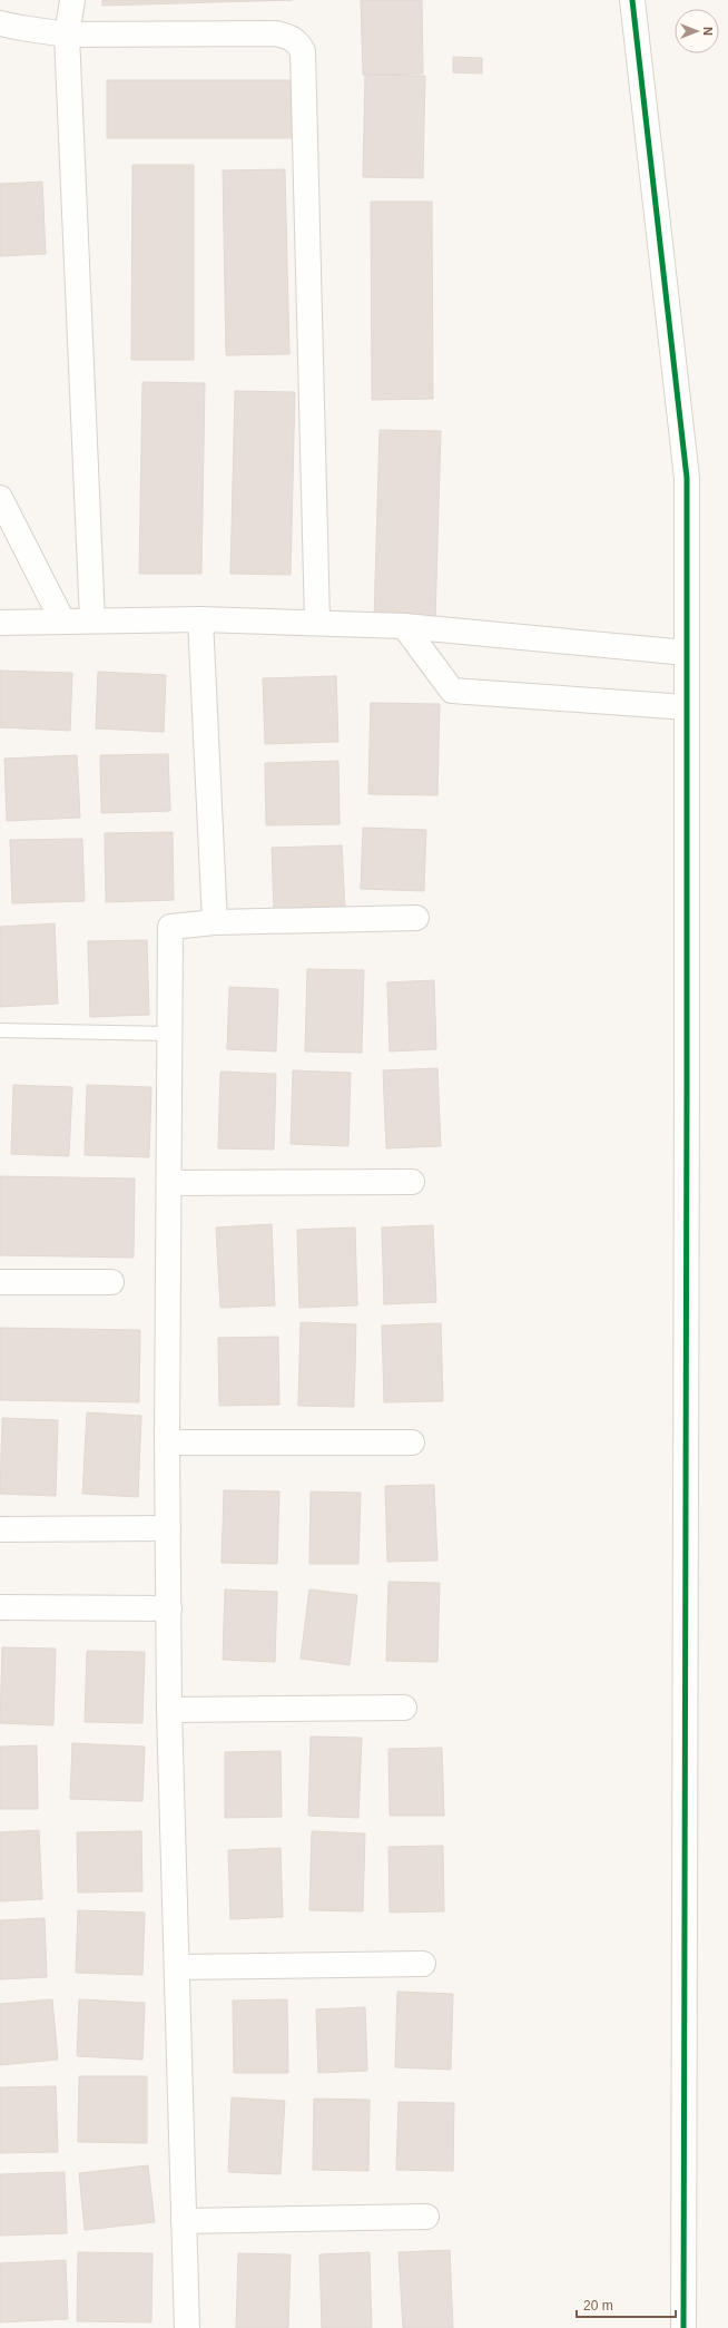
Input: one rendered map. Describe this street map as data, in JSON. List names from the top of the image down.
{
  "scale_bar": "20 m",
  "north": "right"
}
